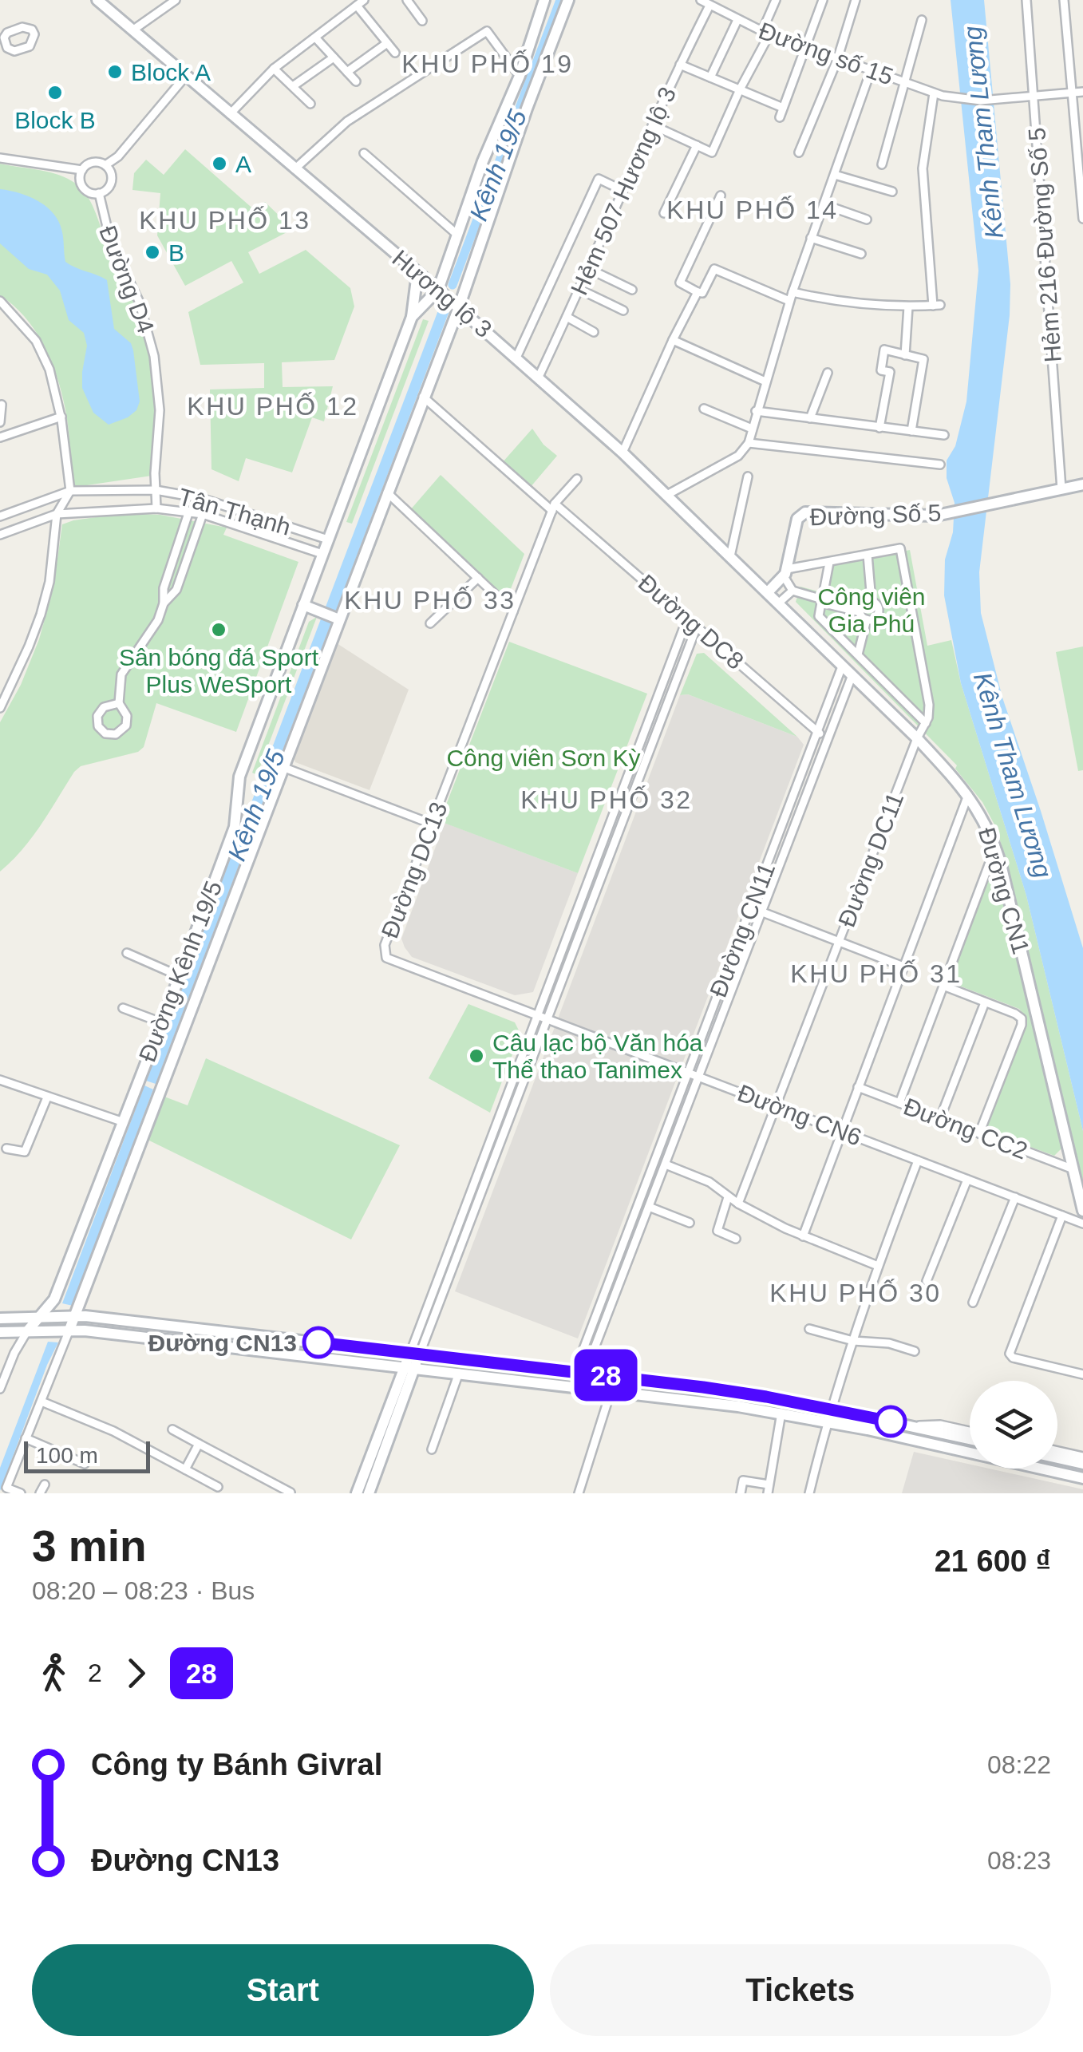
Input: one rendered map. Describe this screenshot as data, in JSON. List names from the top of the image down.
{
  "streets": {
    "street": [
      "Đường số 15",
      "Hẻm 507 Hương lộ 3",
      "Hẻm 216 Đường Số 5",
      "Đường D4",
      "Hương lộ 3",
      "Tân Thạnh",
      "Đường Số 5",
      "Đường DC8",
      "Đường DC11",
      "Đường DC13",
      "Đường CN1",
      "Đường CN11",
      "Đường Kênh 19/5",
      "Đường CN6",
      "Đường CC2"
    ]
  },
  "crossings": [
    ["Đường số 15", "Hẻm 507 Hương lộ 3"],
    ["Đường số 15", "Hẻm 216 Đường Số 5"],
    ["Hẻm 507 Hương lộ 3", "Hương lộ 3"],
    ["Hẻm 216 Đường Số 5", "Đường Số 5"],
    ["Đường D4", "Tân Thạnh"],
    ["Hương lộ 3", "Đường CN1"],
    ["Hương lộ 3", "Đường Kênh 19/5"],
    ["Tân Thạnh", "Đường Kênh 19/5"],
    ["Đường DC8", "Đường DC13"],
    ["Đường DC8", "Đường CN11"],
    ["Đường DC8", "Đường Kênh 19/5"],
    ["Đường DC11", "Đường CN1"],
    ["Đường DC11", "Đường CN6"],
    ["Đường DC13", "Đường CN6"],
    ["Đường CN1", "Đường CN11"],
    ["Đường CN1", "Đường CC2"],
    ["Đường CN11", "Đường CN6"]
  ],
  "districts": [
    "KHU PHỐ 19",
    "KHU PHỐ 14",
    "KHU PHỐ 13",
    "KHU PHỐ 12",
    "KHU PHỐ 33",
    "KHU PHỐ 32",
    "KHU PHỐ 31",
    "KHU PHỐ 30"
  ],
  "water": ["Kênh Tham Lương", "Kênh 19/5"],
  "parks": ["Công viên Gia Phú", "Công viên Sơn Kỳ"],
  "places": [
    "Block A",
    "Block B",
    "A",
    "B",
    "Sân bóng đá Sport Plus WeSport",
    "Câu lạc bộ Văn hóa Thể thao Tanimex",
    "Đường CN13"
  ],
  "lines": ["bus line 28"],
  "scale_bar": "100 m",
  "page": {
    "on_map": "28",
    "scale": "100 m",
    "heading": ["3 min", "08:20 – 08:23 · Bus", "21 600 ₫"],
    "legs": ["2", "28"],
    "list": [
      {
        "name": "Công ty Bánh Givral",
        "value": "08:22"
      },
      {
        "name": "Đường CN13",
        "value": "08:23"
      }
    ],
    "buttons": ["Start", "Tickets"]
  }
}
